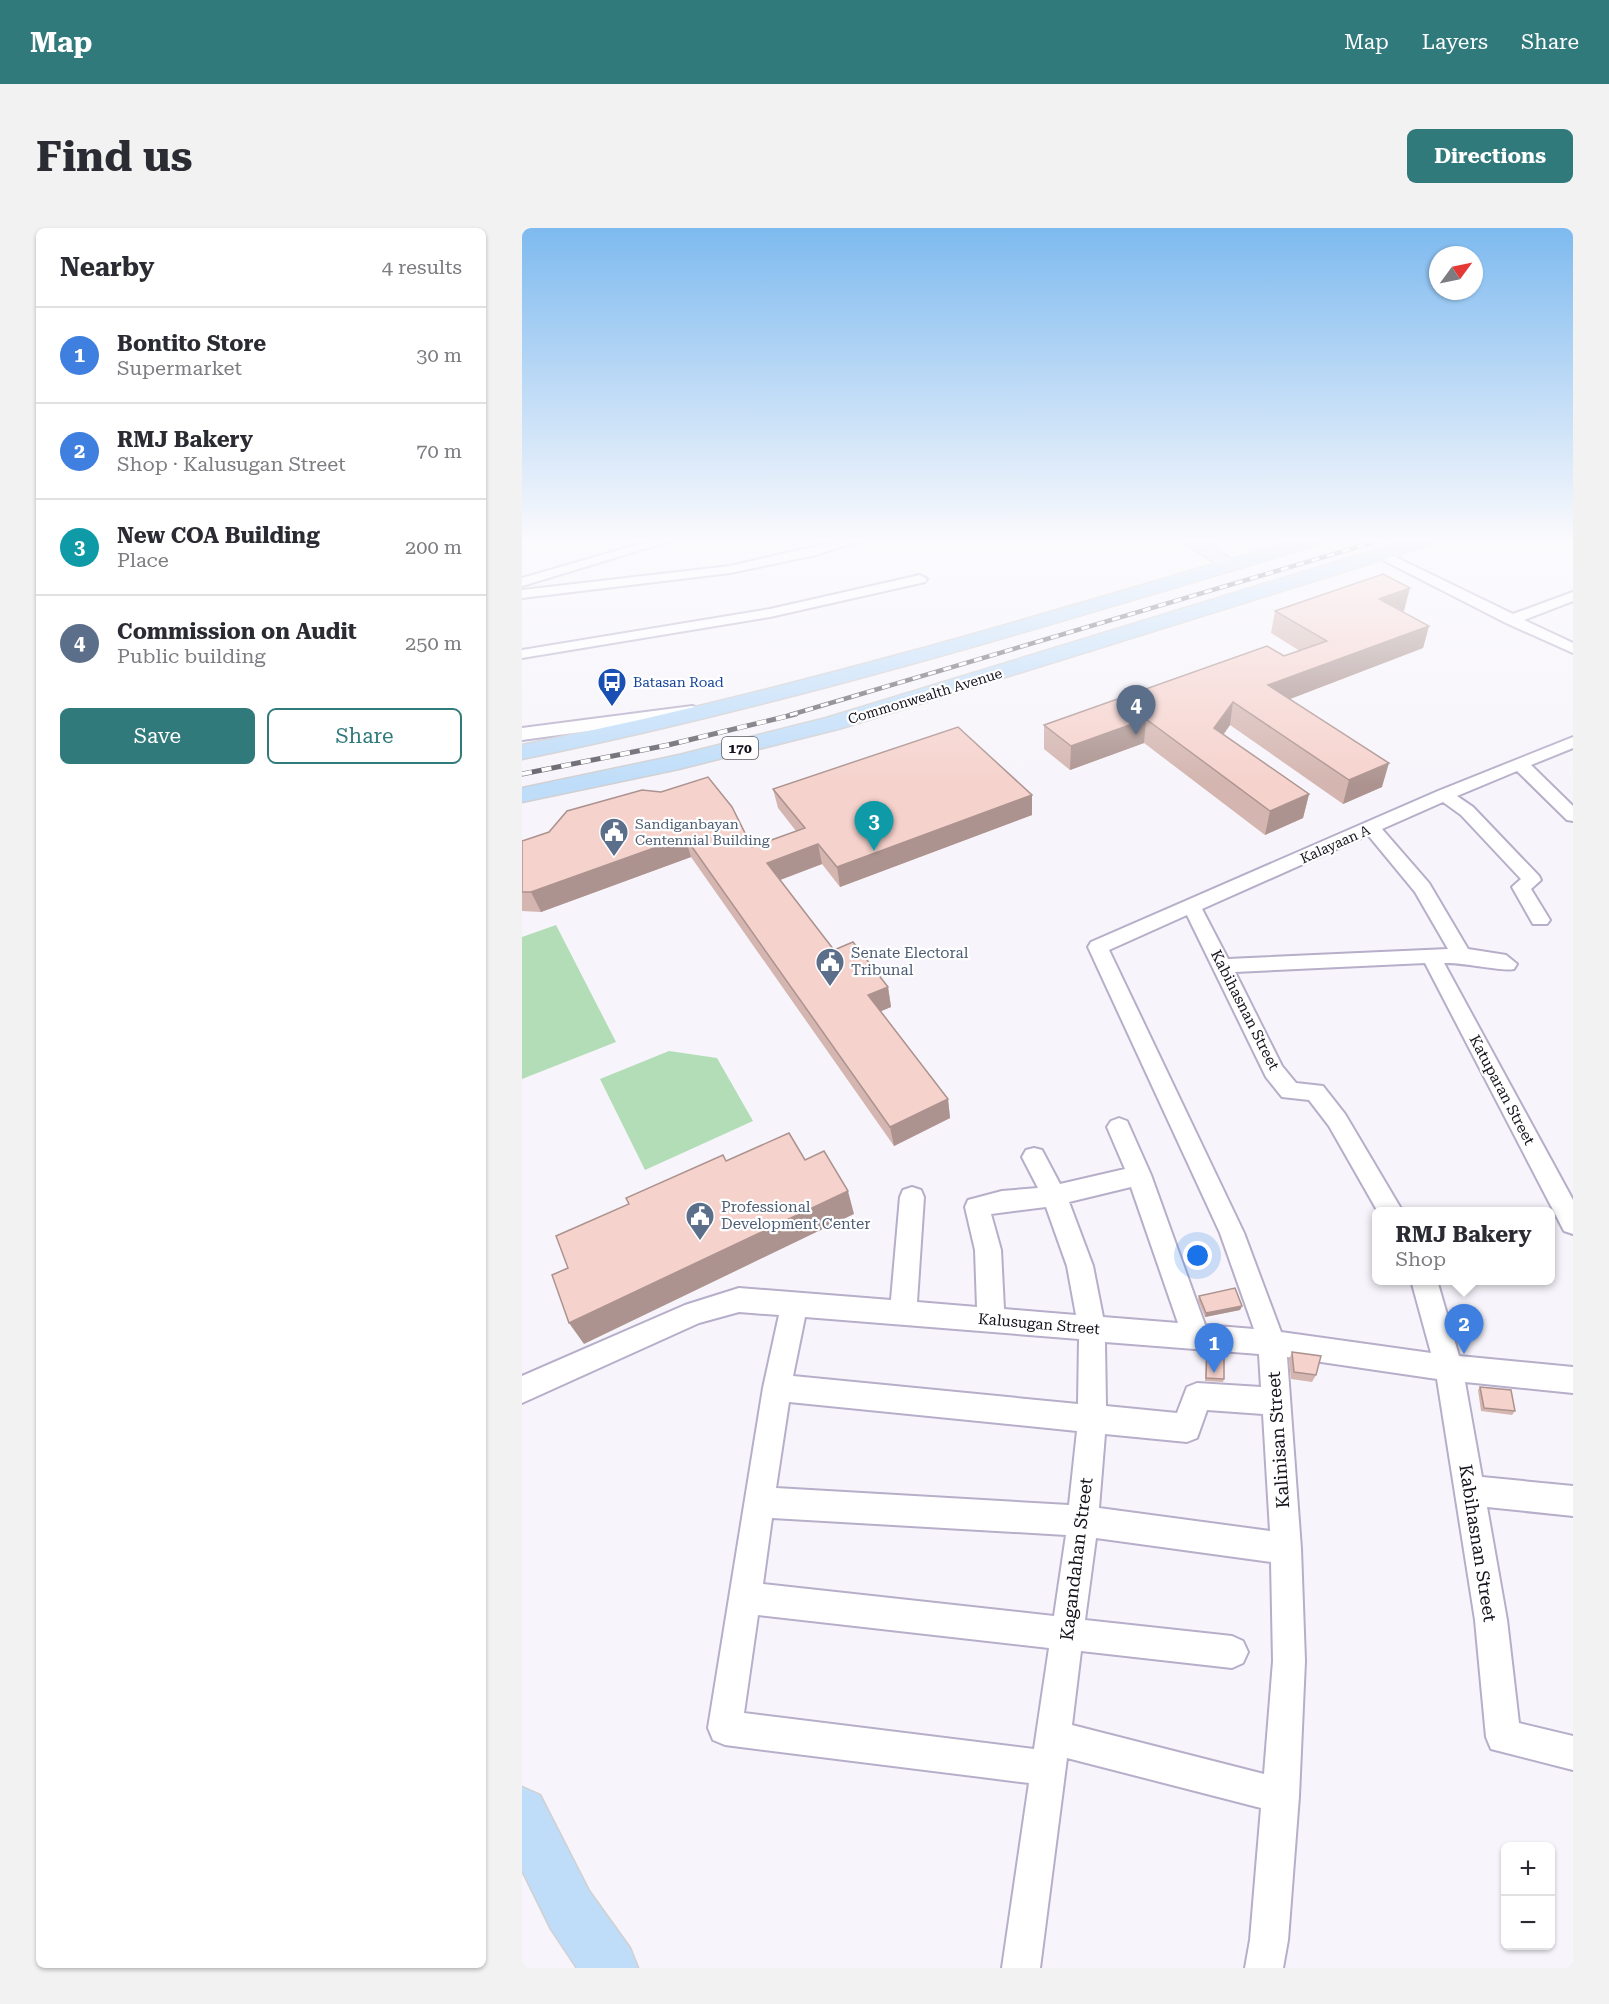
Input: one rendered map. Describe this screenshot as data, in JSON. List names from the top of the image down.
{
  "streets": {
    "main road": ["Commonwealth Avenue", "170"],
    "street": [
      "Kalayaan A",
      "Kabihasnan Street",
      "Katuparan Street",
      "Kalusugan Street",
      "Kalinisan Street",
      "Kagandahan Street"
    ]
  },
  "crossings": [
    ["Kalayaan A", "Kabihasnan Street"],
    ["Kalayaan A", "Kalinisan Street"],
    ["Kabihasnan Street", "Kalusugan Street"],
    ["Kalusugan Street", "Kalinisan Street"],
    ["Kalusugan Street", "Kagandahan Street"]
  ],
  "places": {
    "bus stop": ["Batasan Road"],
    "public building": ["Sandiganbayan Centennial Building", "Senate Electoral Tribunal", "Professional Development Center"]
  },
  "north": "top right",
  "page": {
    "header": "Map",
    "nav": ["Map", "Layers", "Share"],
    "buttons": [
      "Directions",
      ["Save", "Share"]
    ],
    "title": "Find us",
    "heading": ["Nearby", "4 results"],
    "list": [
      {
        "mark": "1",
        "name": "Bontito Store",
        "note": "Supermarket",
        "value": "30 m"
      },
      {
        "mark": "2",
        "name": "RMJ Bakery",
        "note": "Shop · Kalusugan Street",
        "value": "70 m"
      },
      {
        "mark": "3",
        "name": "New COA Building",
        "note": "Place",
        "value": "200 m"
      },
      {
        "mark": "4",
        "name": "Commission on Audit",
        "note": "Public building",
        "value": "250 m"
      }
    ],
    "pins": [
      "4",
      "3",
      "2",
      "1"
    ],
    "popup": ["RMJ Bakery", "Shop"],
    "map_buttons": ["+", "−"]
  }
}
